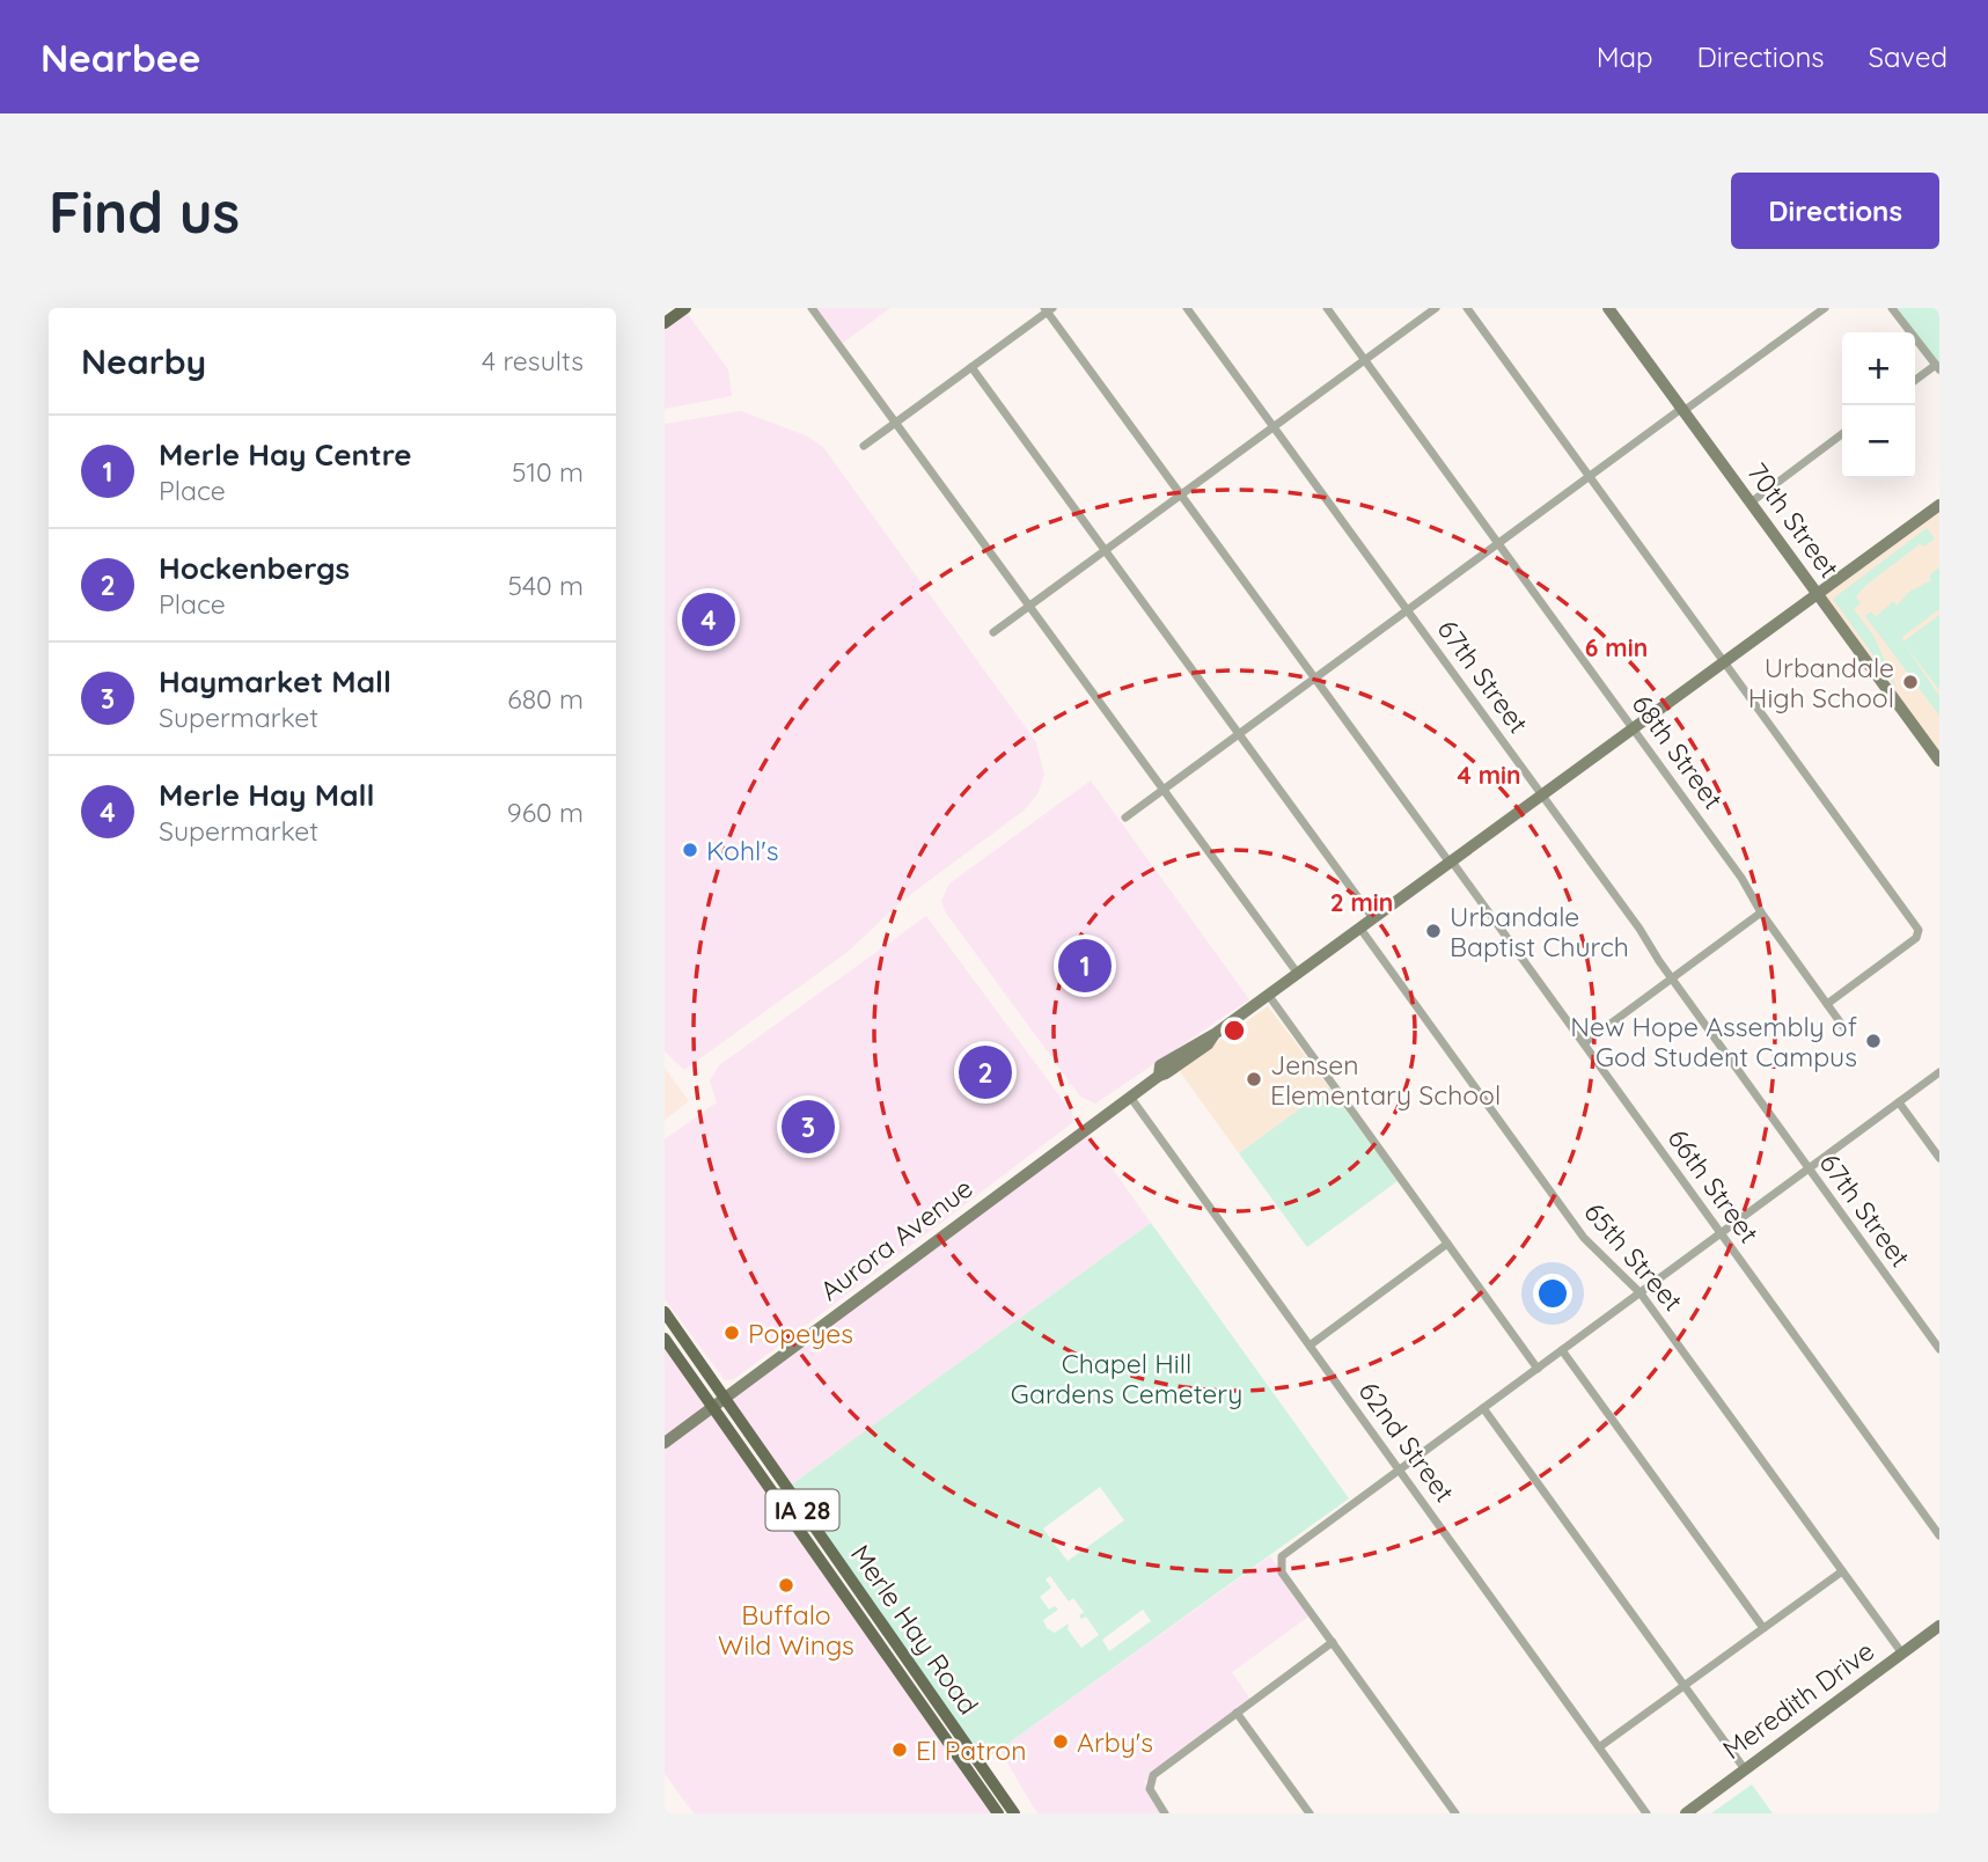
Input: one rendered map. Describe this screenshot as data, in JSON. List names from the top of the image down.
{
  "streets": {
    "main road": ["IA 28", "Merle Hay Road"],
    "street": [
      "70th Street",
      "67th Street",
      "68th Street",
      "66th Street",
      "Aurora Avenue",
      "65th Street",
      "62nd Street",
      "Meredith Drive"
    ]
  },
  "crossings": [
    ["70th Street", "Aurora Avenue"],
    ["67th Street", "Aurora Avenue"],
    ["68th Street", "Aurora Avenue"],
    ["66th Street", "Aurora Avenue"],
    ["Aurora Avenue", "65th Street"],
    ["Aurora Avenue", "62nd Street"],
    ["Aurora Avenue", "Merle Hay Road"],
    ["65th Street", "Meredith Drive"]
  ],
  "parks": ["Chapel Hill Gardens Cemetery"],
  "places": [
    "Urbandale High School",
    "Kohl's",
    "Urbandale Baptist Church",
    "New Hope Assembly of God Student Campus",
    "Jensen Elementary School",
    "Popeyes",
    "Buffalo Wild Wings",
    "Arby's",
    "El Patron"
  ],
  "page": {
    "header": "Nearbee",
    "nav": ["Map", "Directions", "Saved"],
    "buttons": "Directions",
    "title": "Find us",
    "heading": ["Nearby", "4 results"],
    "map_buttons": ["+", "−"],
    "list": [
      {
        "mark": "1",
        "name": "Merle Hay Centre",
        "note": "Place",
        "value": "510 m"
      },
      {
        "mark": "2",
        "name": "Hockenbergs",
        "note": "Place",
        "value": "540 m"
      },
      {
        "mark": "3",
        "name": "Haymarket Mall",
        "note": "Supermarket",
        "value": "680 m"
      },
      {
        "mark": "4",
        "name": "Merle Hay Mall",
        "note": "Supermarket",
        "value": "960 m"
      }
    ],
    "pins": [
      "4",
      "1",
      "2",
      "3"
    ]
  },
  "rings": ["6 min", "4 min", "2 min"]
}
